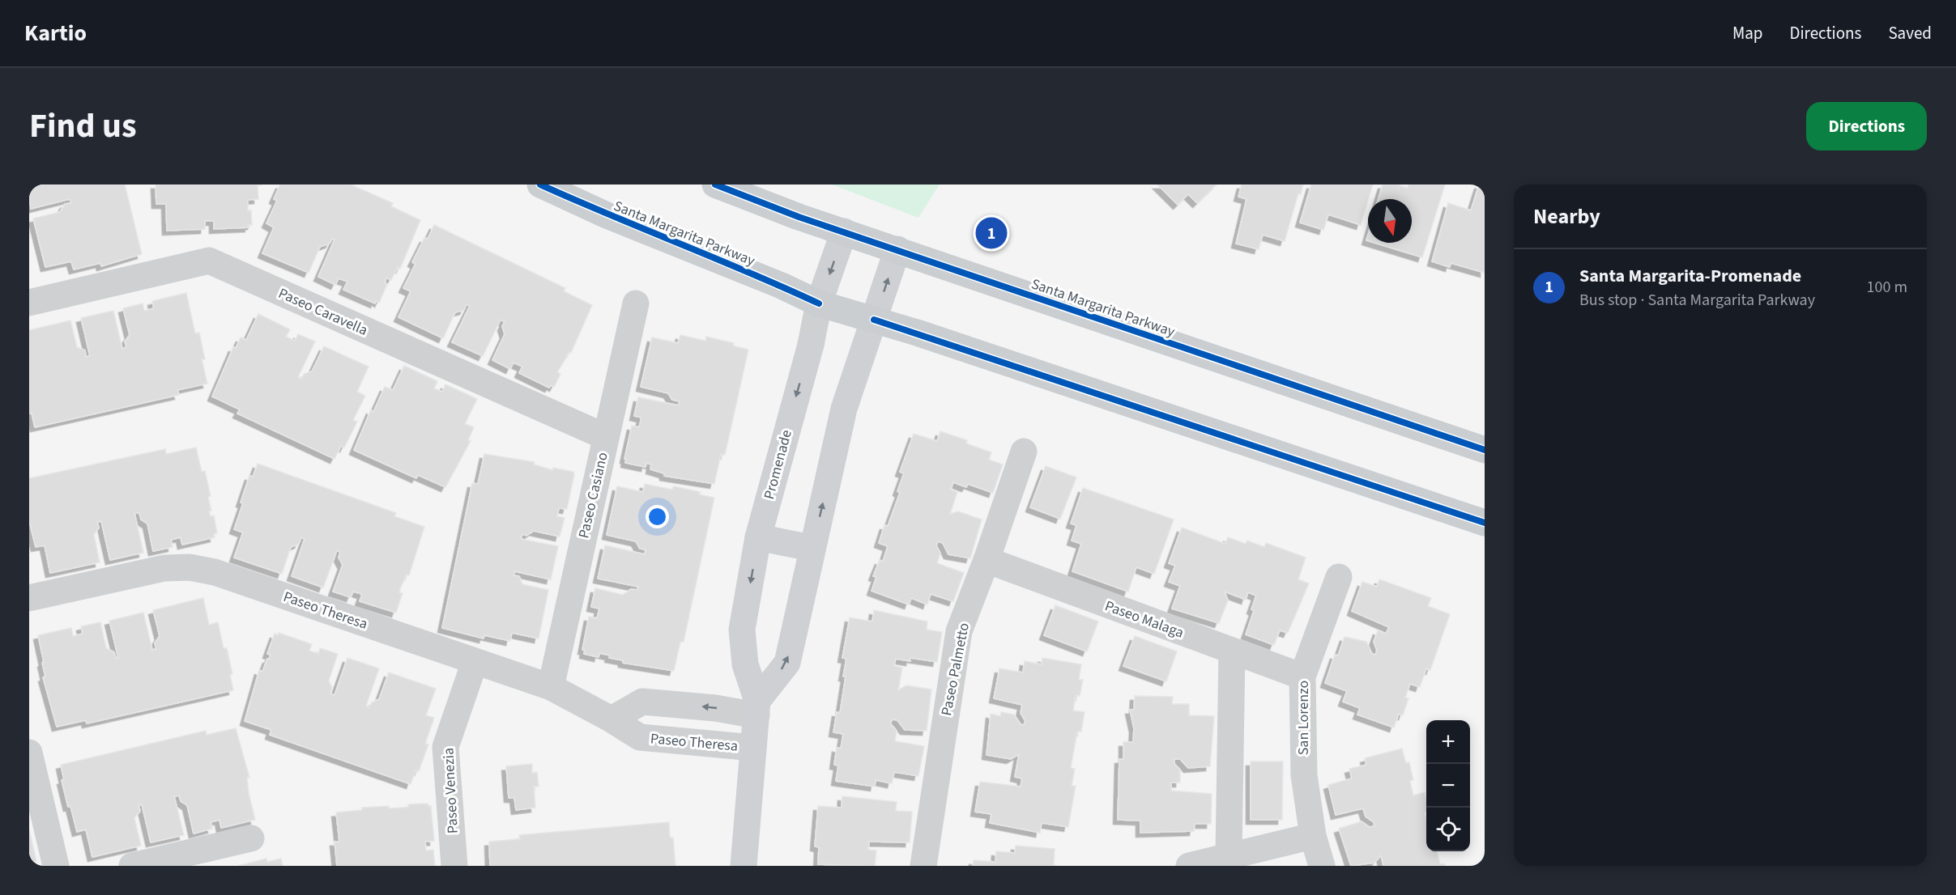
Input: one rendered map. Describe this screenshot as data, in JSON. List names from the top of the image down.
{
  "streets": {
    "main road": ["Santa Margarita Parkway"],
    "street": [
      "Paseo Caravella",
      "Promenade",
      "Paseo Casiano",
      "Paseo Theresa",
      "Paseo Malaga",
      "Paseo Palmetto",
      "San Lorenzo",
      "Paseo Venezia"
    ]
  },
  "crossings": [
    ["Santa Margarita Parkway", "Promenade"],
    ["Paseo Caravella", "Paseo Casiano"],
    ["Promenade", "Paseo Theresa"],
    ["Paseo Casiano", "Paseo Theresa"],
    ["Paseo Theresa", "Paseo Venezia"],
    ["Paseo Malaga", "Paseo Palmetto"],
    ["Paseo Malaga", "San Lorenzo"]
  ],
  "north": "bottom",
  "page": {
    "header": "Kartio",
    "nav": ["Map", "Directions", "Saved"],
    "title": "Find us",
    "buttons": "Directions",
    "heading": "Nearby",
    "pins": "1",
    "list": [
      {
        "mark": "1",
        "name": "Santa Margarita-Promenade",
        "note": "Bus stop · Santa Margarita Parkway",
        "value": "100 m"
      }
    ],
    "map_buttons": ["+", "−"]
  }
}
